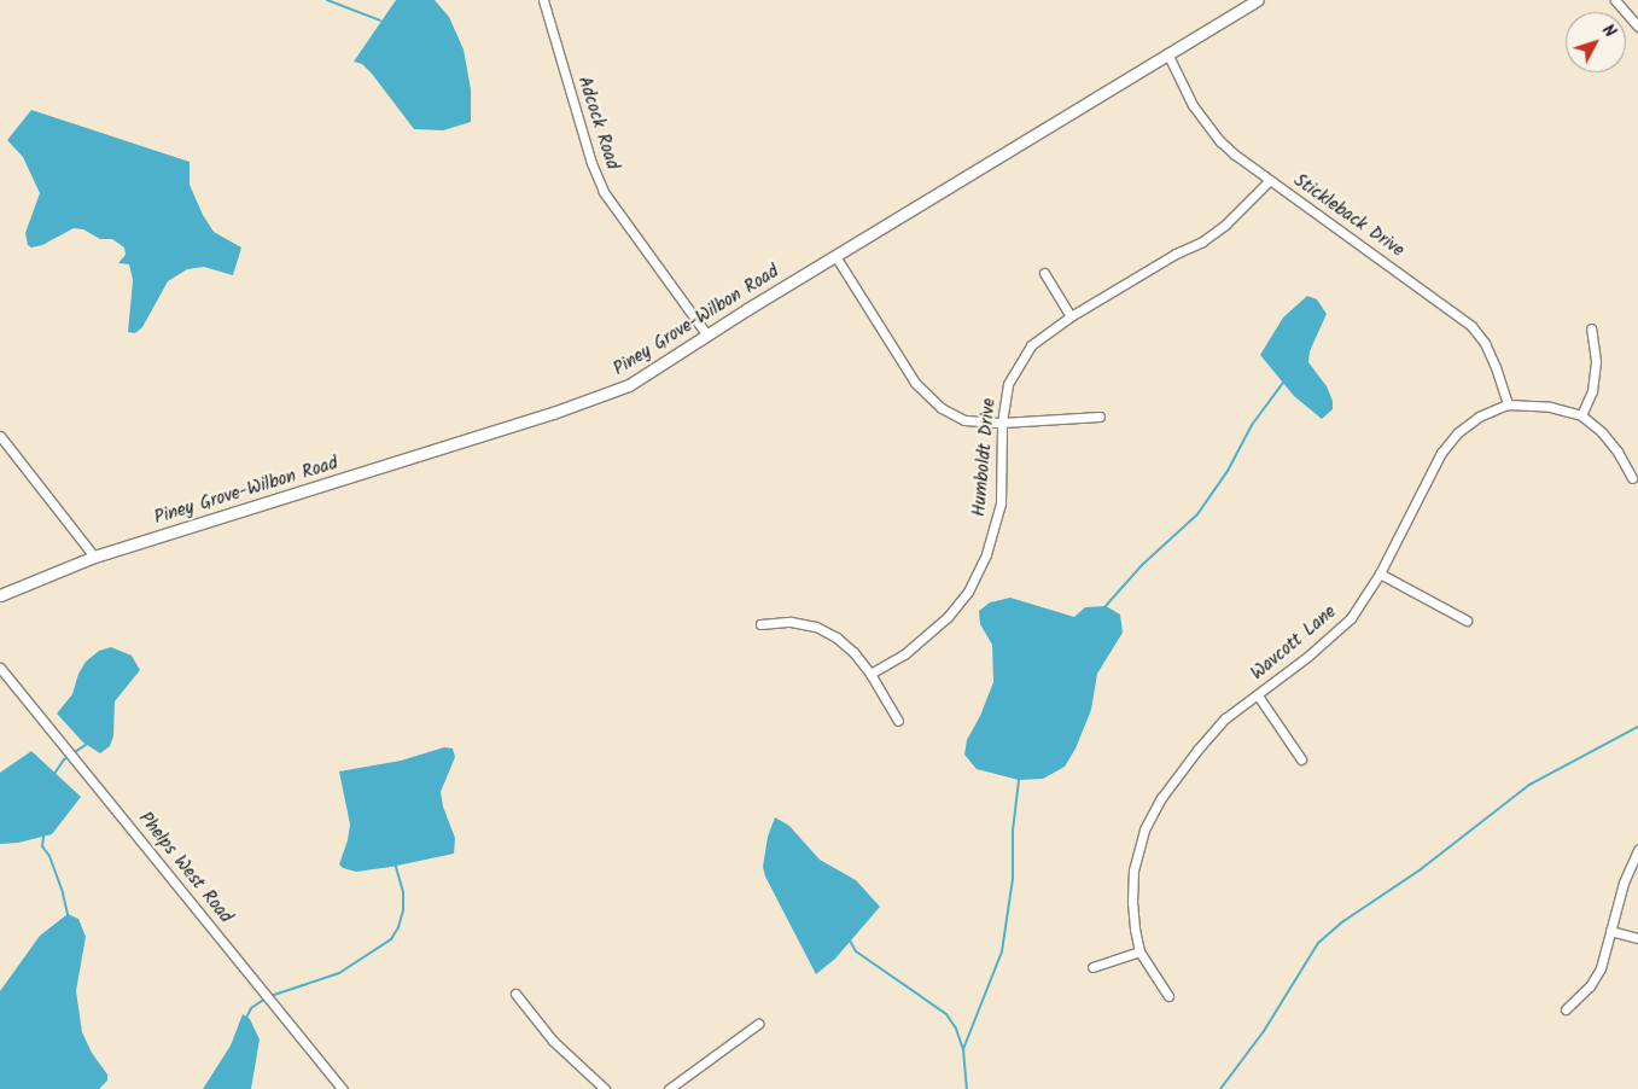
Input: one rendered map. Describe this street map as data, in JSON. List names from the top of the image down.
{
  "streets": {
    "street": [
      "Adcock Road",
      "Stickleback Drive",
      "Piney Grove-Wilbon Road",
      "Humboldt Drive",
      "Wavcott Lane",
      "Phelps West Road"
    ]
  },
  "crossings": [
    ["Adcock Road", "Piney Grove-Wilbon Road"],
    ["Stickleback Drive", "Piney Grove-Wilbon Road"],
    ["Stickleback Drive", "Humboldt Drive"],
    ["Stickleback Drive", "Wavcott Lane"]
  ],
  "north": "top right"
}
